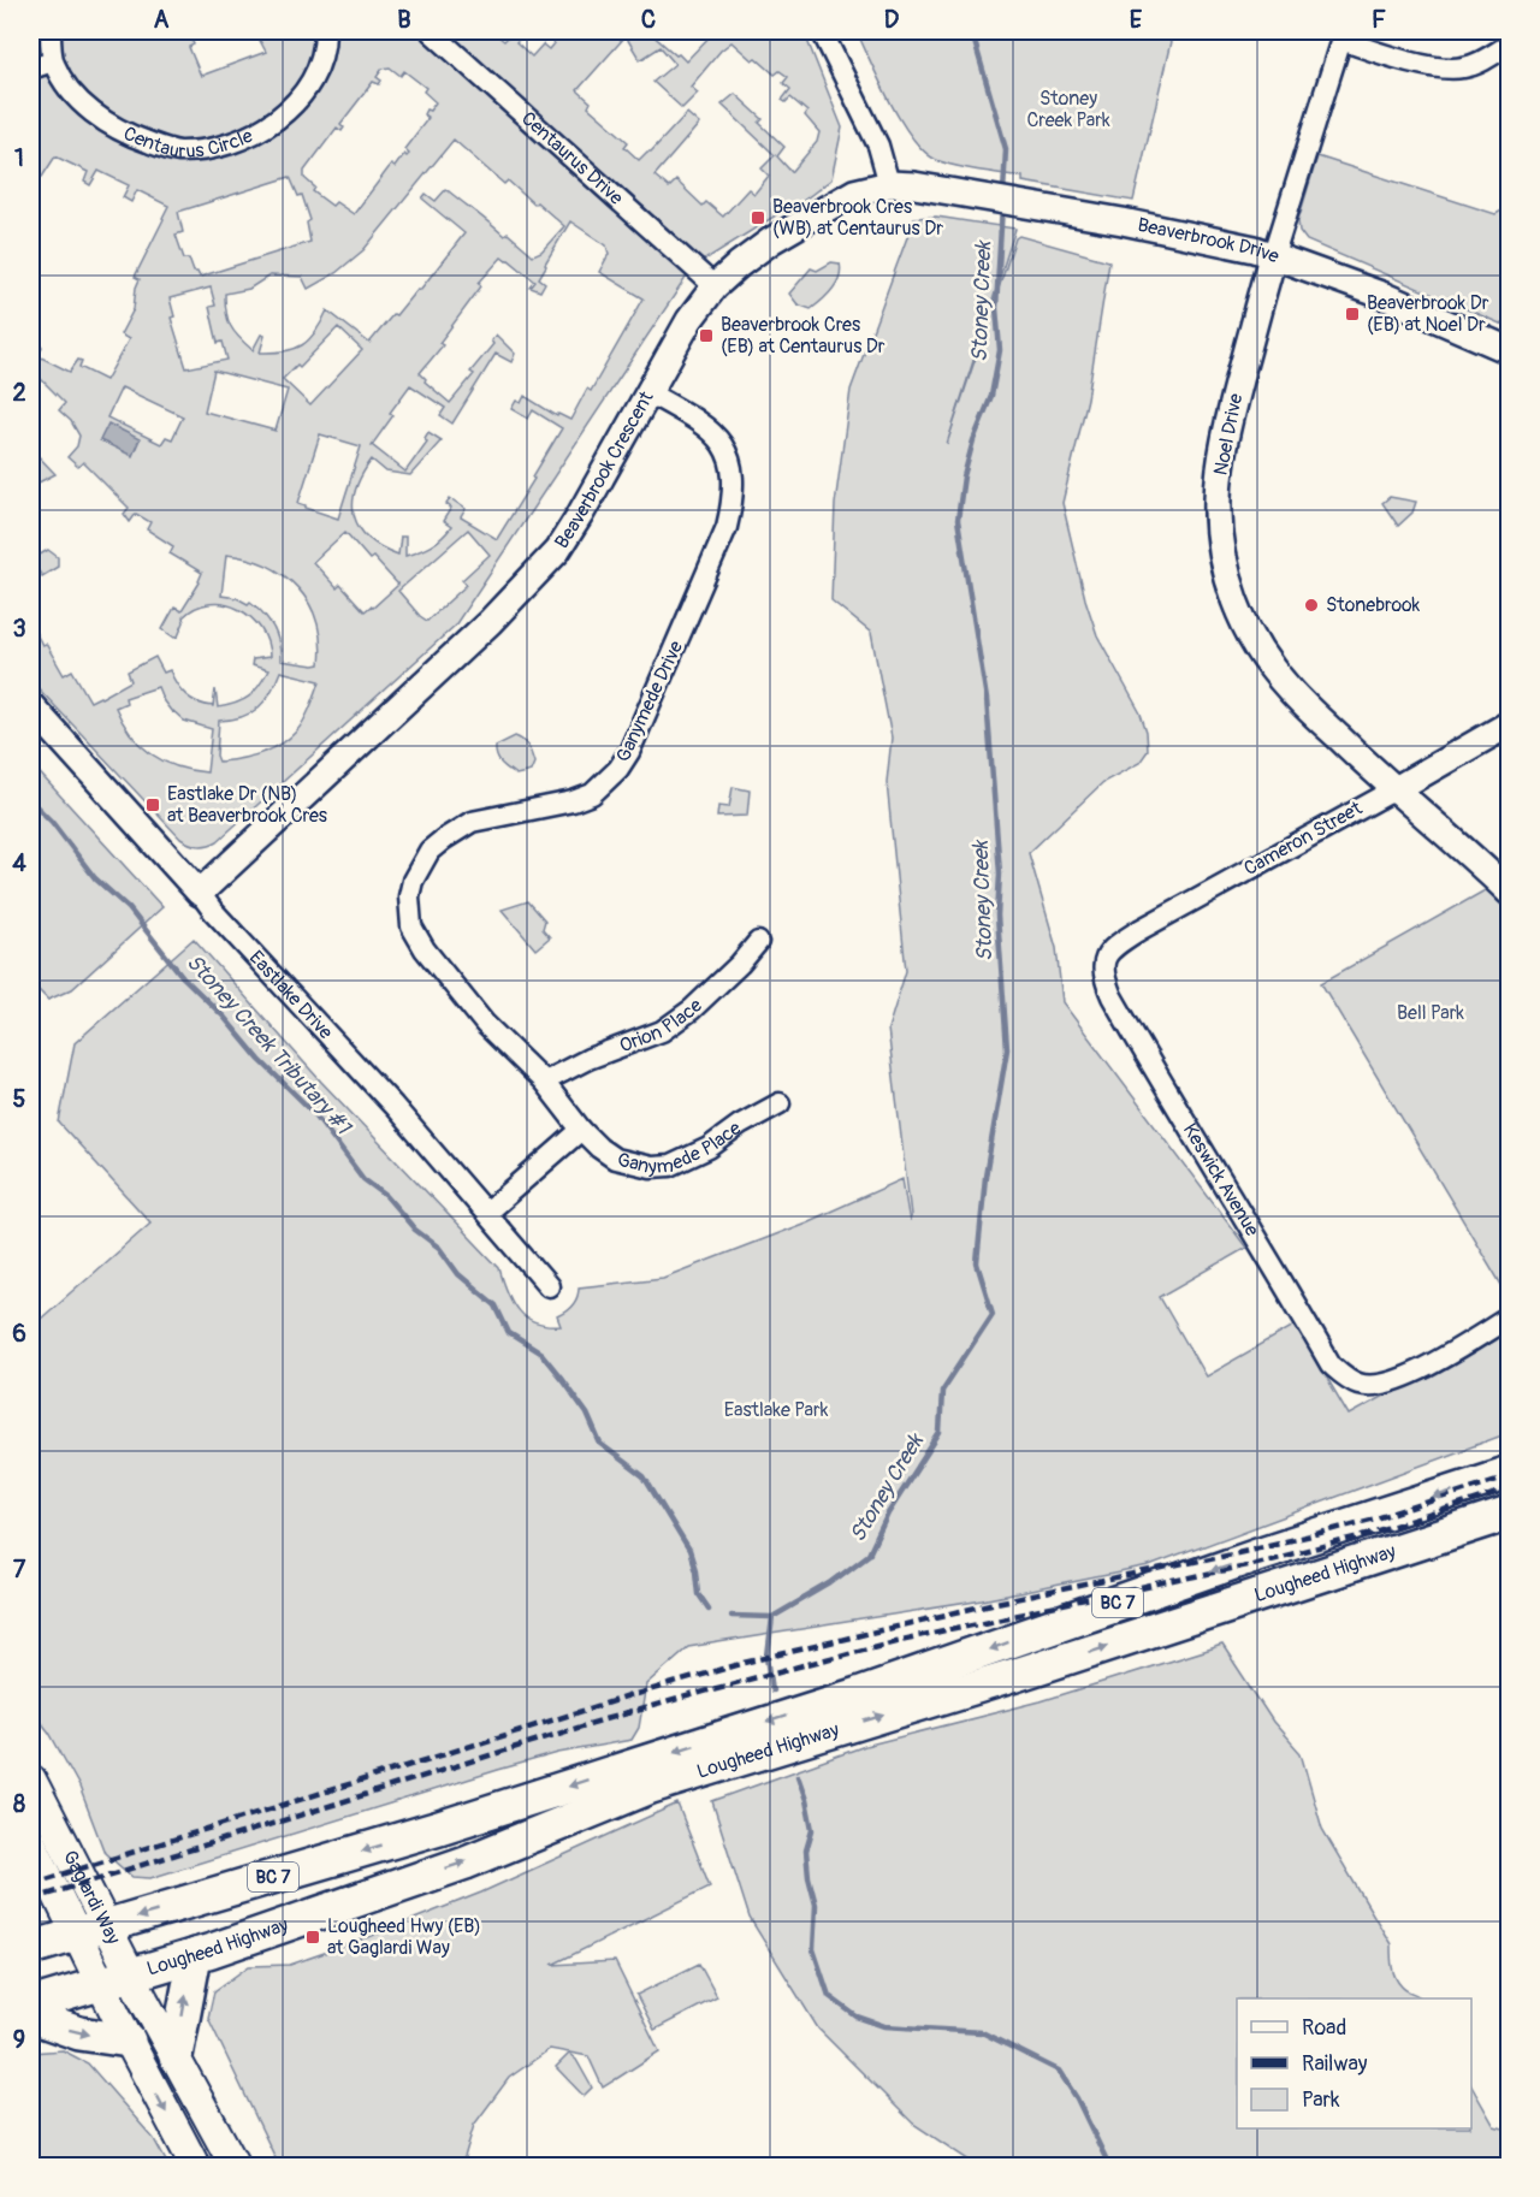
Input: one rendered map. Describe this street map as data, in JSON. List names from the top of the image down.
{
  "streets": {
    "main road": ["Lougheed Highway", "BC 7", "Gaglardi Way"],
    "street": [
      "Centaurus Circle",
      "Centaurus Drive",
      "Beaverbrook Drive",
      "Noel Drive",
      "Beaverbrook Crescent",
      "Ganymede Drive",
      "Cameron Street",
      "Eastlake Drive",
      "Orion Place",
      "Ganymede Place",
      "Keswick Avenue"
    ]
  },
  "crossings": [
    ["Centaurus Drive", "Beaverbrook Crescent"],
    ["Beaverbrook Drive", "Noel Drive"],
    ["Beaverbrook Drive", "Beaverbrook Crescent"],
    ["Noel Drive", "Cameron Street"],
    ["Beaverbrook Crescent", "Ganymede Drive"],
    ["Beaverbrook Crescent", "Eastlake Drive"],
    ["Ganymede Drive", "Orion Place"],
    ["Ganymede Drive", "Ganymede Place"],
    ["Cameron Street", "Keswick Avenue"],
    ["Lougheed Highway", "Gaglardi Way"]
  ],
  "water": ["Stoney Creek", "Stoney Creek Tributary #1"],
  "parks": ["Stoney Creek Park", "Bell Park", "Eastlake Park"],
  "places": {
    "transit": [
      "Beaverbrook Cres (WB) at Centaurus Dr",
      "Beaverbrook Dr (EB) at Noel Dr",
      "Beaverbrook Cres (EB) at Centaurus Dr",
      "Eastlake Dr (NB) at Beaverbrook Cres",
      "Lougheed Hwy (EB) at Gaglardi Way"
    ],
    "other": ["Stonebrook"]
  },
  "legend": ["Road", "Railway", "Park"],
  "grid": {
    "columns": [
      "A",
      "B",
      "C",
      "D",
      "E",
      "F"
    ],
    "rows": [
      "1",
      "2",
      "3",
      "4",
      "5",
      "6",
      "7",
      "8",
      "9"
    ]
  }
}
